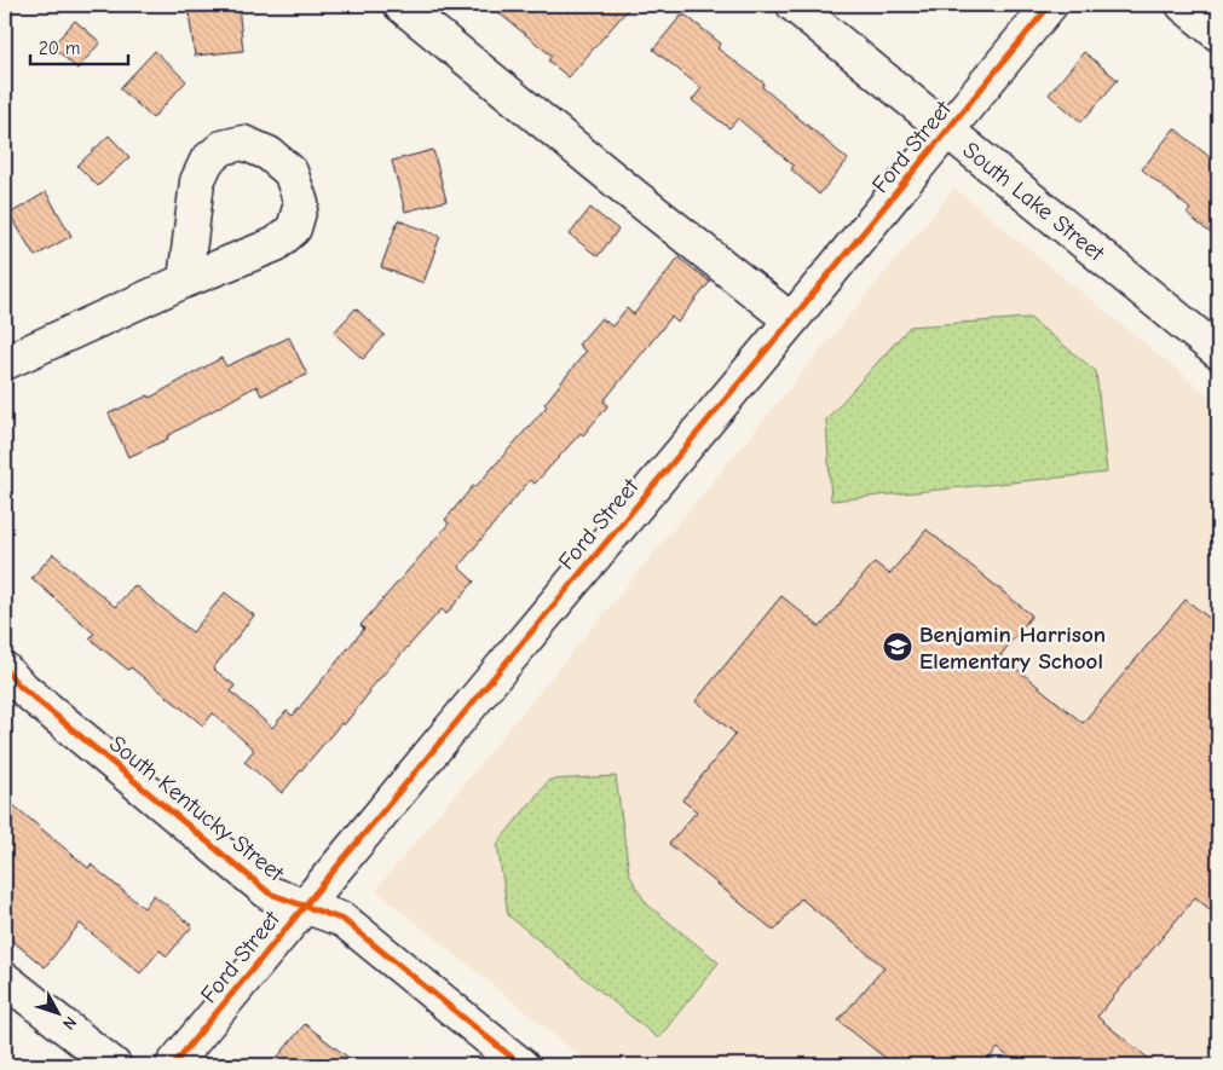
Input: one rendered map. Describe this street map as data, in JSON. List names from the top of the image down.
{
  "streets": {
    "street": ["Ford Street", "South Lake Street", "South Kentucky Street"]
  },
  "crossings": [
    ["Ford Street", "South Lake Street"],
    ["Ford Street", "South Kentucky Street"]
  ],
  "places": {
    "school or university": ["Benjamin Harrison Elementary School"]
  },
  "scale_bar": "20 m",
  "north": "bottom right"
}
